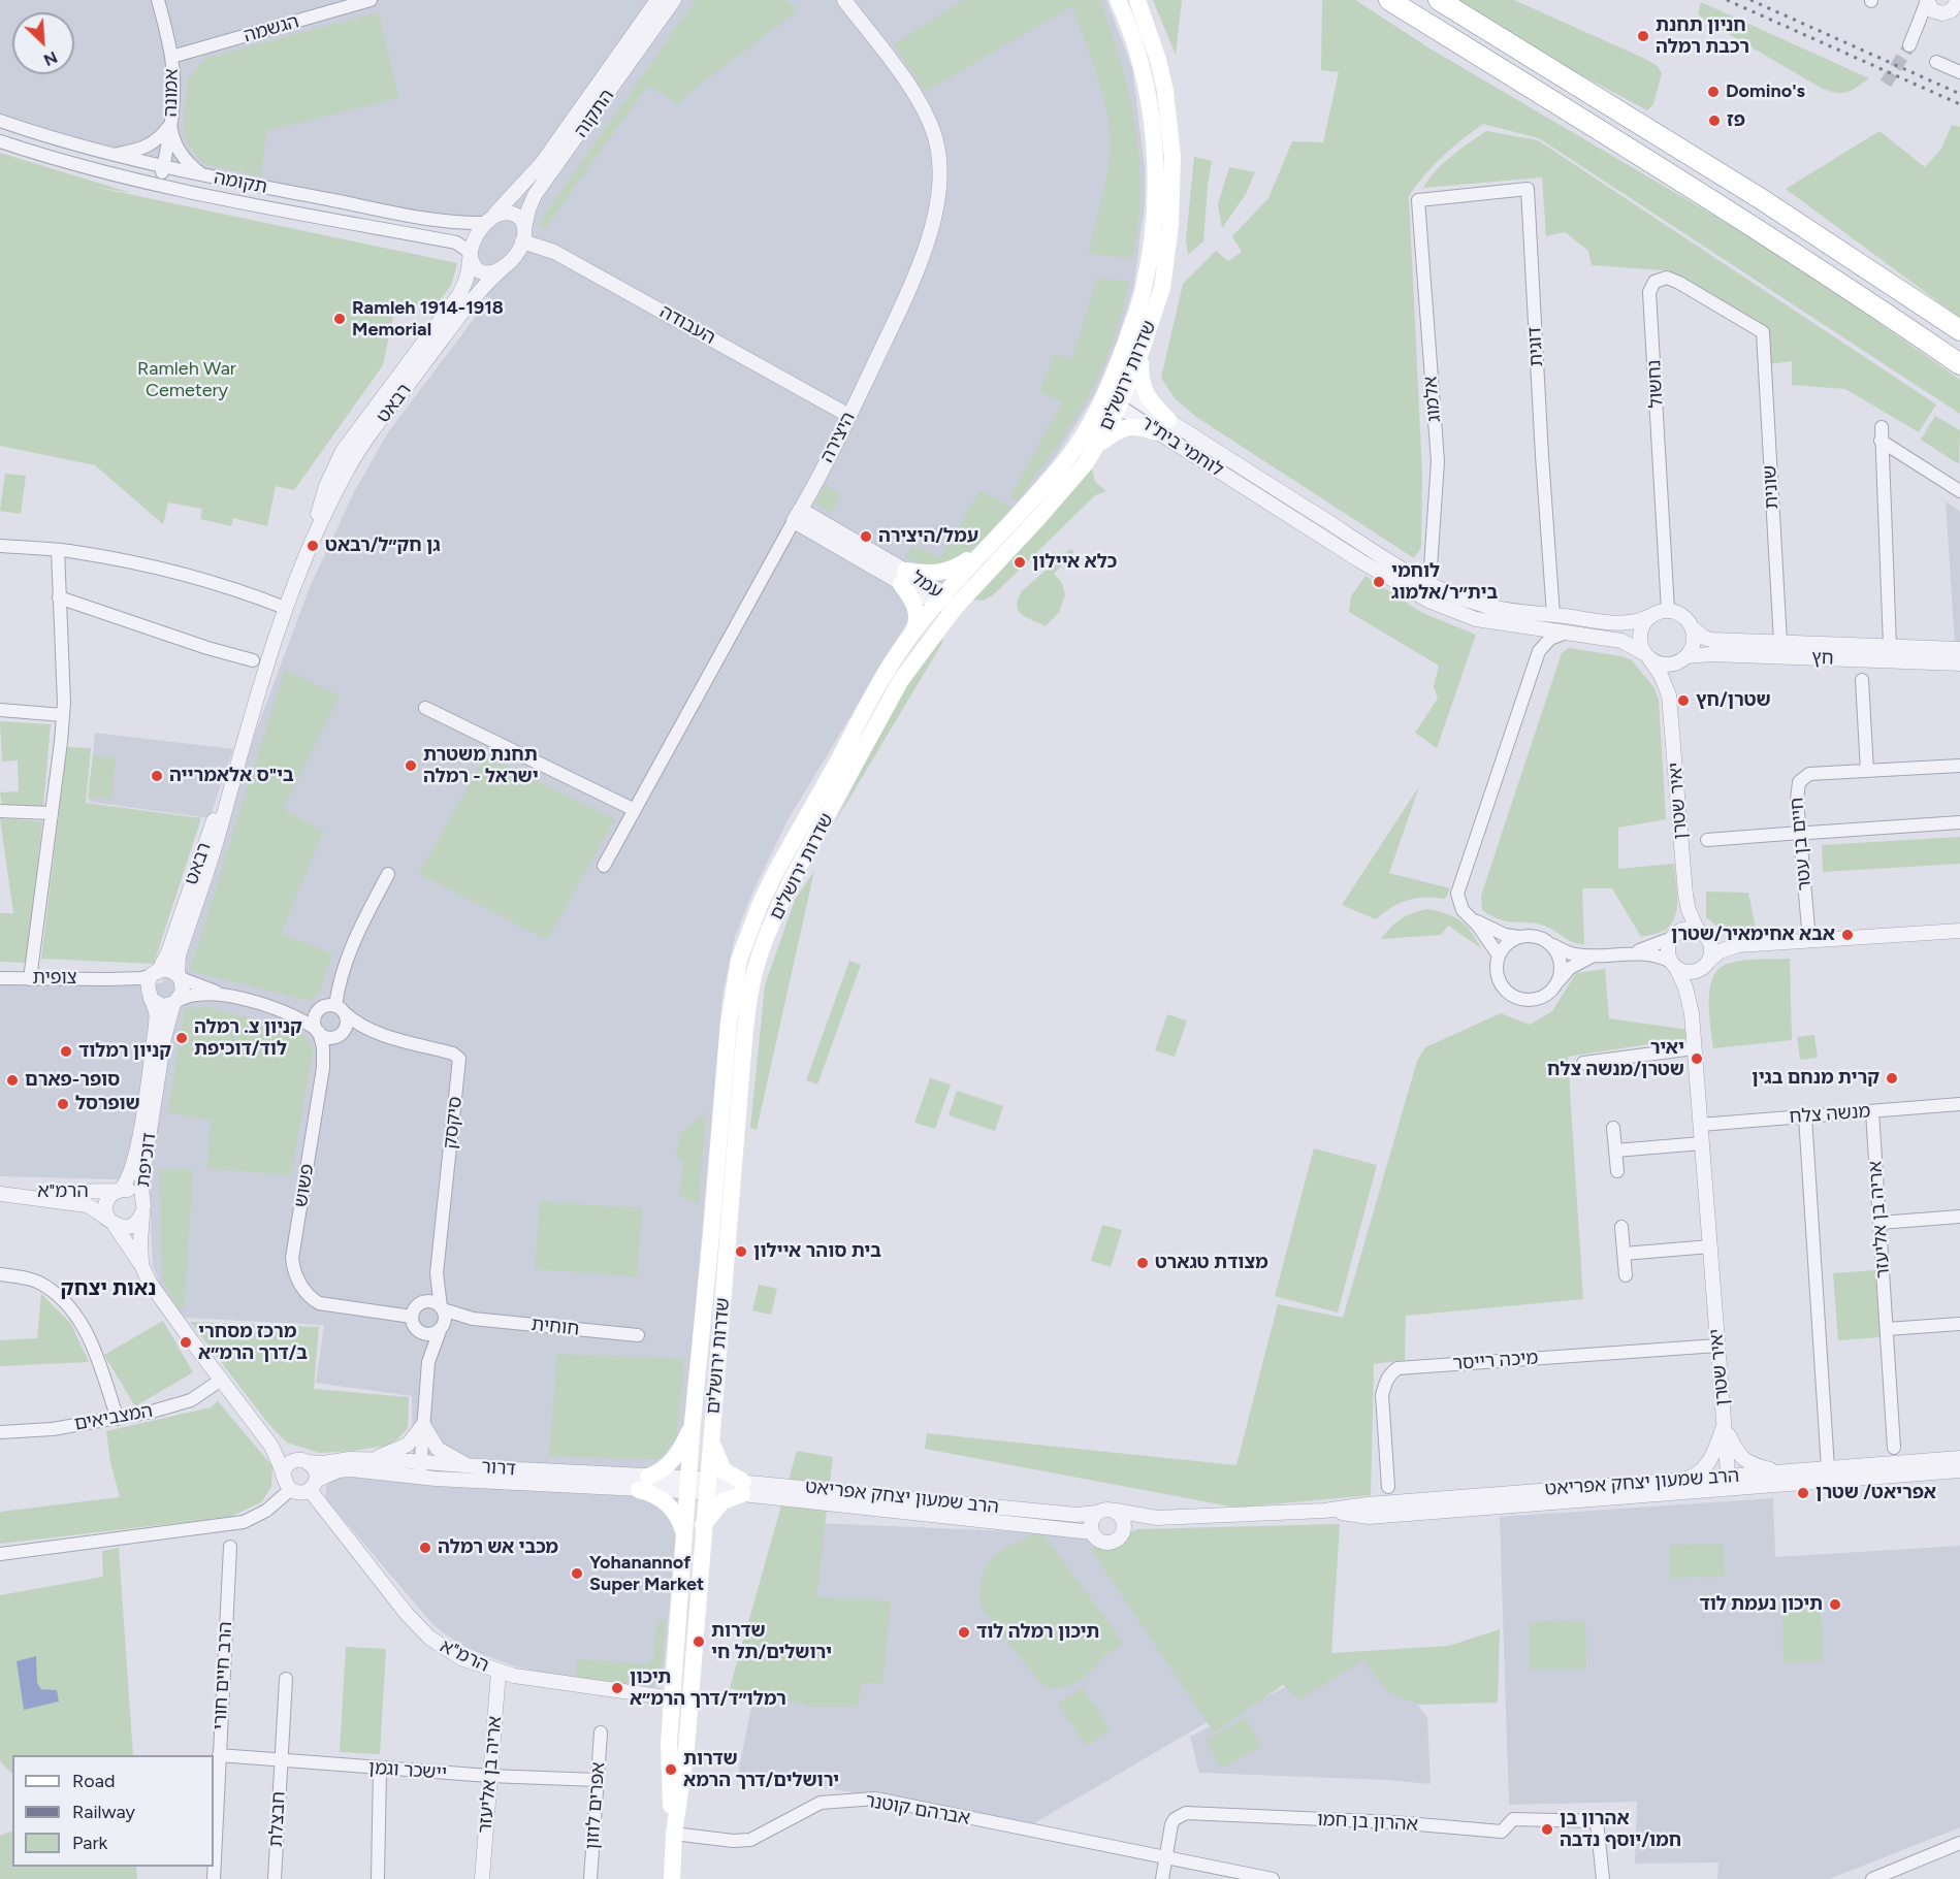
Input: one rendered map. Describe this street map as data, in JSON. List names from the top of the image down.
{
  "streets": {
    "main road": ["שדרות ירושלים"],
    "street": [
      "הגשמה",
      "אמונה",
      "התקוה",
      "תקומה",
      "העבודה",
      "דוגית",
      "נחשול",
      "אלמוג",
      "רבאט",
      "היצירה",
      "לוחמי בית\"ר",
      "שונית",
      "עמל",
      "חץ",
      "יאיר שטרן",
      "חיים בן עטר",
      "צופית",
      "מנשה צלח",
      "סיקסק",
      "דוכיפת",
      "פשוש",
      "הרמ\"א",
      "אריה בן אליעזר",
      "חוחית",
      "מיכה רייסר",
      "המצביאים",
      "דרור",
      "הרב שמעון יצחק אפריאט",
      "הרב חיים חורי",
      "יישכר וגמן",
      "אפרים לוזון",
      "אברהם קוטנר",
      "חבצלת",
      "אהרון בן חמו"
    ]
  },
  "crossings": [
    ["הגשמה", "אמונה"],
    ["אמונה", "תקומה"],
    ["התקוה", "תקומה"],
    ["התקוה", "העבודה"],
    ["התקוה", "רבאט"],
    ["תקומה", "העבודה"],
    ["תקומה", "רבאט"],
    ["העבודה", "רבאט"],
    ["העבודה", "היצירה"],
    ["דוגית", "אלמוג"],
    ["דוגית", "לוחמי בית\"ר"],
    ["שדרות ירושלים", "לוחמי בית\"ר"],
    ["שדרות ירושלים", "עמל"],
    ["שדרות ירושלים", "הרמ\"א"],
    ["שדרות ירושלים", "דרור"],
    ["שדרות ירושלים", "הרב שמעון יצחק אפריאט"],
    ["שדרות ירושלים", "אברהם קוטנר"],
    ["נחשול", "לוחמי בית\"ר"],
    ["נחשול", "שונית"],
    ["נחשול", "חץ"],
    ["נחשול", "יאיר שטרן"],
    ["אלמוג", "לוחמי בית\"ר"],
    ["רבאט", "צופית"],
    ["רבאט", "דוכיפת"],
    ["היצירה", "עמל"],
    ["לוחמי בית\"ר", "חץ"],
    ["לוחמי בית\"ר", "יאיר שטרן"],
    ["שונית", "חץ"],
    ["חץ", "יאיר שטרן"],
    ["יאיר שטרן", "מנשה צלח"],
    ["יאיר שטרן", "מיכה רייסר"],
    ["יאיר שטרן", "הרב שמעון יצחק אפריאט"],
    ["צופית", "דוכיפת"],
    ["מנשה צלח", "אריה בן אליעזר"],
    ["סיקסק", "פשוש"],
    ["סיקסק", "חוחית"],
    ["סיקסק", "דרור"],
    ["דוכיפת", "הרמ\"א"],
    ["פשוש", "חוחית"],
    ["הרמ\"א", "אריה בן אליעזר"],
    ["הרמ\"א", "המצביאים"],
    ["הרמ\"א", "דרור"],
    ["אריה בן אליעזר", "יישכר וגמן"],
    ["דרור", "הרב שמעון יצחק אפריאט"],
    ["הרב חיים חורי", "יישכר וגמן"],
    ["יישכר וגמן", "אפרים לוזון"],
    ["יישכר וגמן", "חבצלת"],
    ["אברהם קוטנר", "אהרון בן חמו"]
  ],
  "districts": ["נאות יצחק"],
  "parks": ["Ramleh War Cemetery"],
  "places": [
    "חניון תחנת רכבת רמלה",
    "Domino's",
    "פז",
    "Ramleh 1914-1918 Memorial",
    "עמל/היצירה",
    "גן חק״ל/רבאט",
    "כלא איילון",
    "לוחמי בית״ר/אלמוג",
    "שטרן/חץ",
    "תחנת משטרת ישראל - רמלה",
    "בי\"ס אלאמרייה",
    "אבא אחימאיר/שטרן",
    "קניון צ. רמלה לוד/דוכיפת",
    "קניון רמלוד",
    "יאיר שטרן/מנשה צלח",
    "קרית מנחם בגין",
    "סופר-פארם",
    "שופרסל",
    "בית סוהר איילון",
    "מצודת טגארט",
    "מרכז מסחרי ב/דרך הרמ״א",
    "אפריאט/ שטרן",
    "מכבי אש רמלה",
    "Yohanannof Super Market",
    "תיכון נעמת לוד",
    "תיכון רמלה לוד",
    "שדרות ירושלים/תל חי",
    "תיכון רמלו״ד/דרך הרמ״א",
    "שדרות ירושלים/דרך הרמא",
    "אהרון בן חמו/יוסף נדבה"
  ],
  "legend": ["Road", "Railway", "Park"],
  "north": "bottom right"
}
